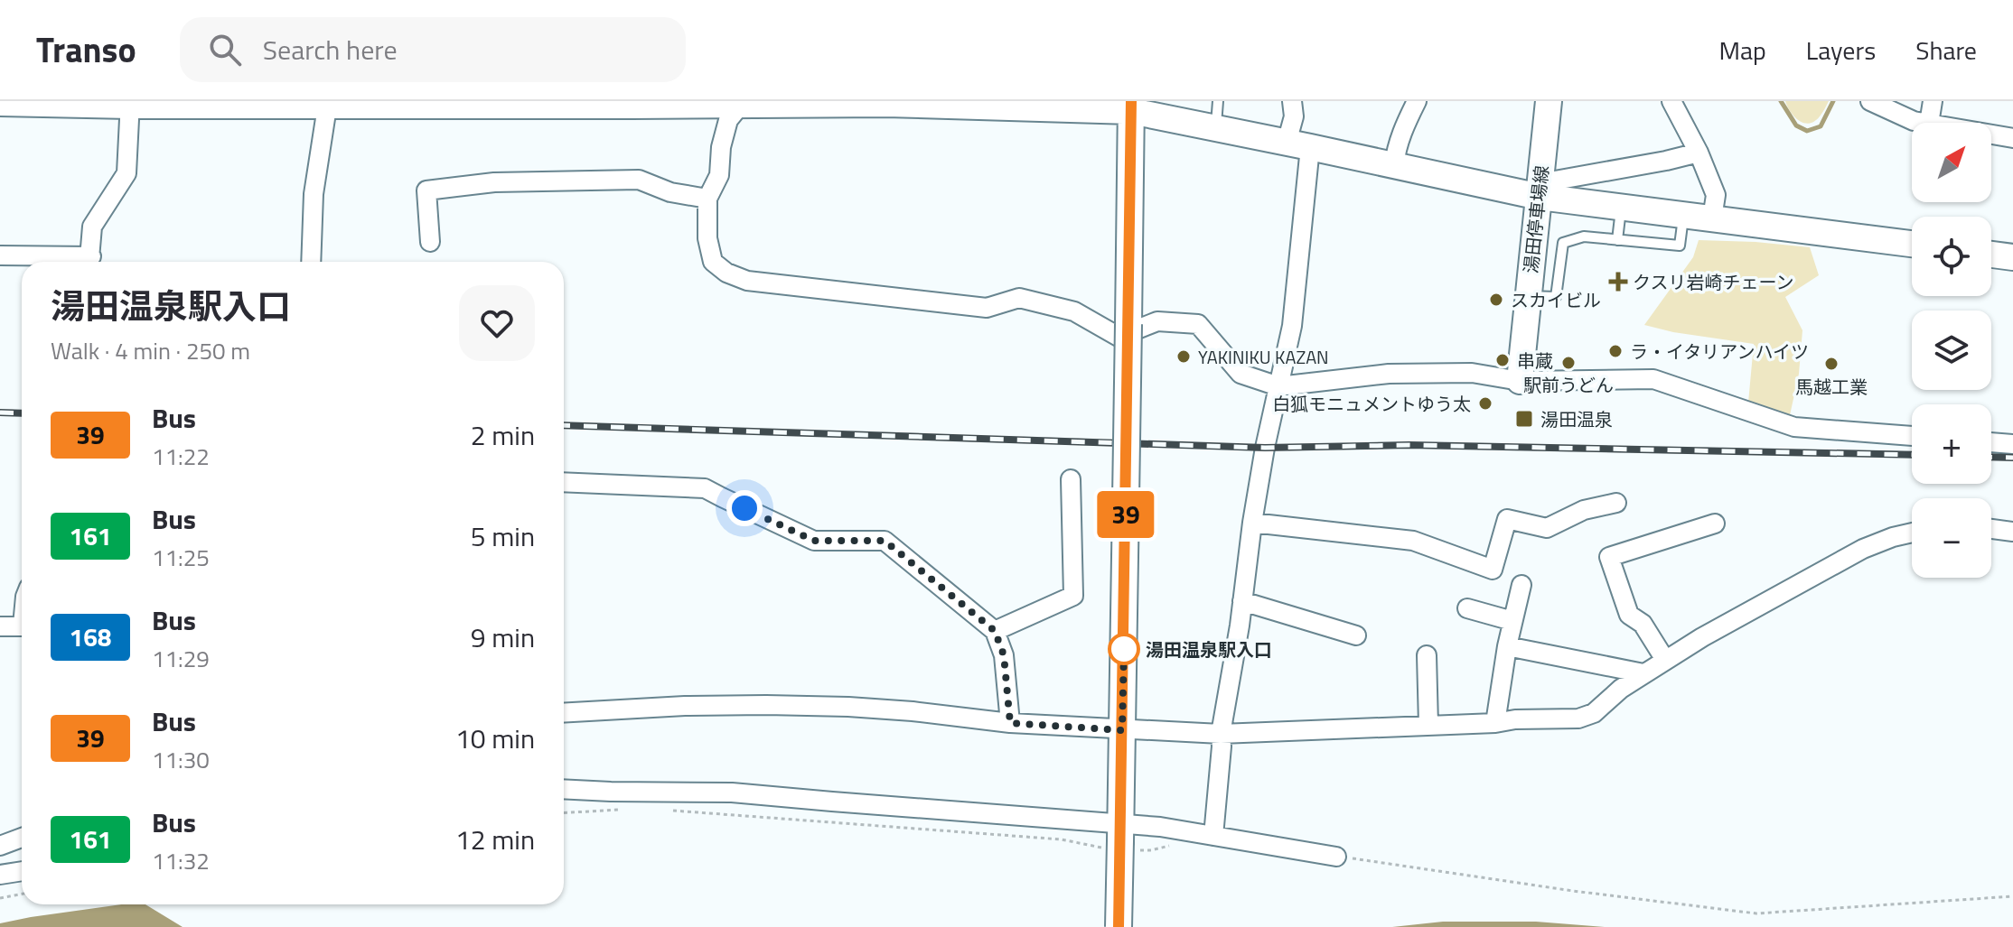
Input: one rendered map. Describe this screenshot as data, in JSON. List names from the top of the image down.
{
  "streets": {
    "street": ["湯田停車場線"]
  },
  "places": {
    "health": ["クスリ岩崎チェーン"],
    "other": [
      "スカイビル",
      "ラ・イタリアンハイツ",
      "YAKINIKU KAZAN",
      "串蔵",
      "駅前うどん",
      "馬越工業",
      "白狐モニュメントゆう太",
      "湯田温泉駅入口"
    ],
    "transit": ["湯田温泉"]
  },
  "lines": ["bus line 39"],
  "north": "top right",
  "page": {
    "header": "Transo",
    "search": "Search here",
    "nav": ["Map", "Layers", "Share"],
    "on_map": "39",
    "map_buttons": ["+", "−"],
    "heading": ["湯田温泉駅入口", "Walk · 4 min · 250 m"],
    "list": [
      {
        "mark": "39",
        "name": "Bus",
        "note": "11:22",
        "value": "2 min"
      },
      {
        "mark": "161",
        "name": "Bus",
        "note": "11:25",
        "value": "5 min"
      },
      {
        "mark": "168",
        "name": "Bus",
        "note": "11:29",
        "value": "9 min"
      },
      {
        "mark": "39",
        "name": "Bus",
        "note": "11:30",
        "value": "10 min"
      },
      {
        "mark": "161",
        "name": "Bus",
        "note": "11:32",
        "value": "12 min"
      }
    ]
  }
}
